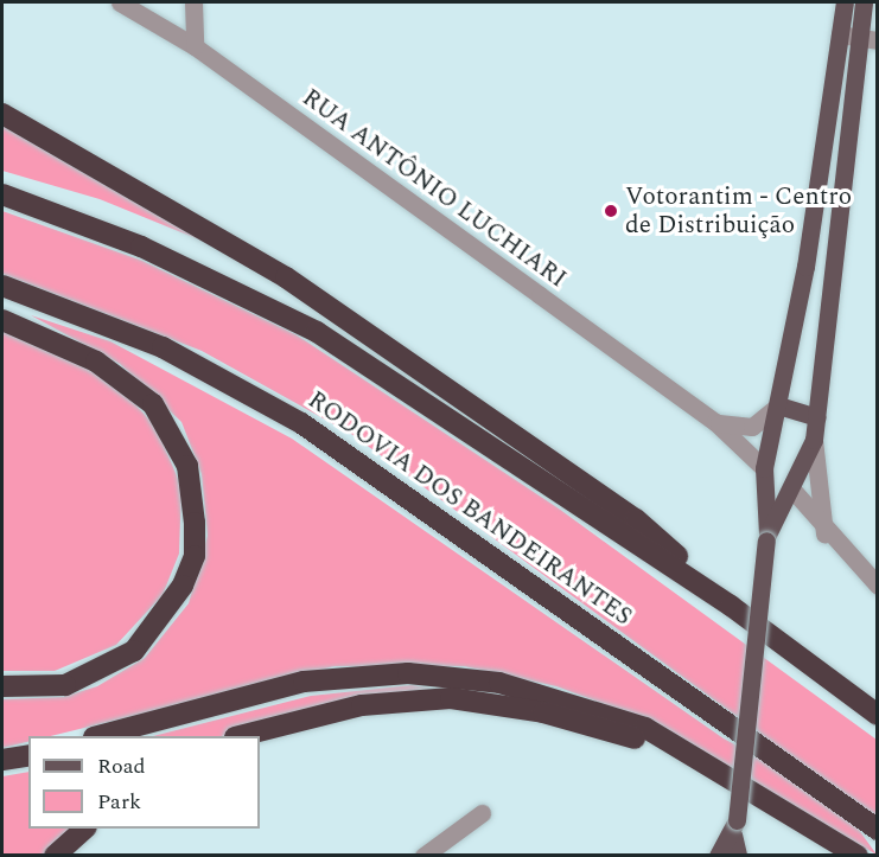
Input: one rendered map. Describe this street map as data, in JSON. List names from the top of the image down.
{
  "streets": {
    "highway": ["RODOVIA DOS BANDEIRANTES"],
    "street": ["RUA ANTÔNIO LUCHIARI"]
  },
  "places": ["Votorantim - Centro de Distribuição"],
  "legend": ["Road", "Park"]
}
